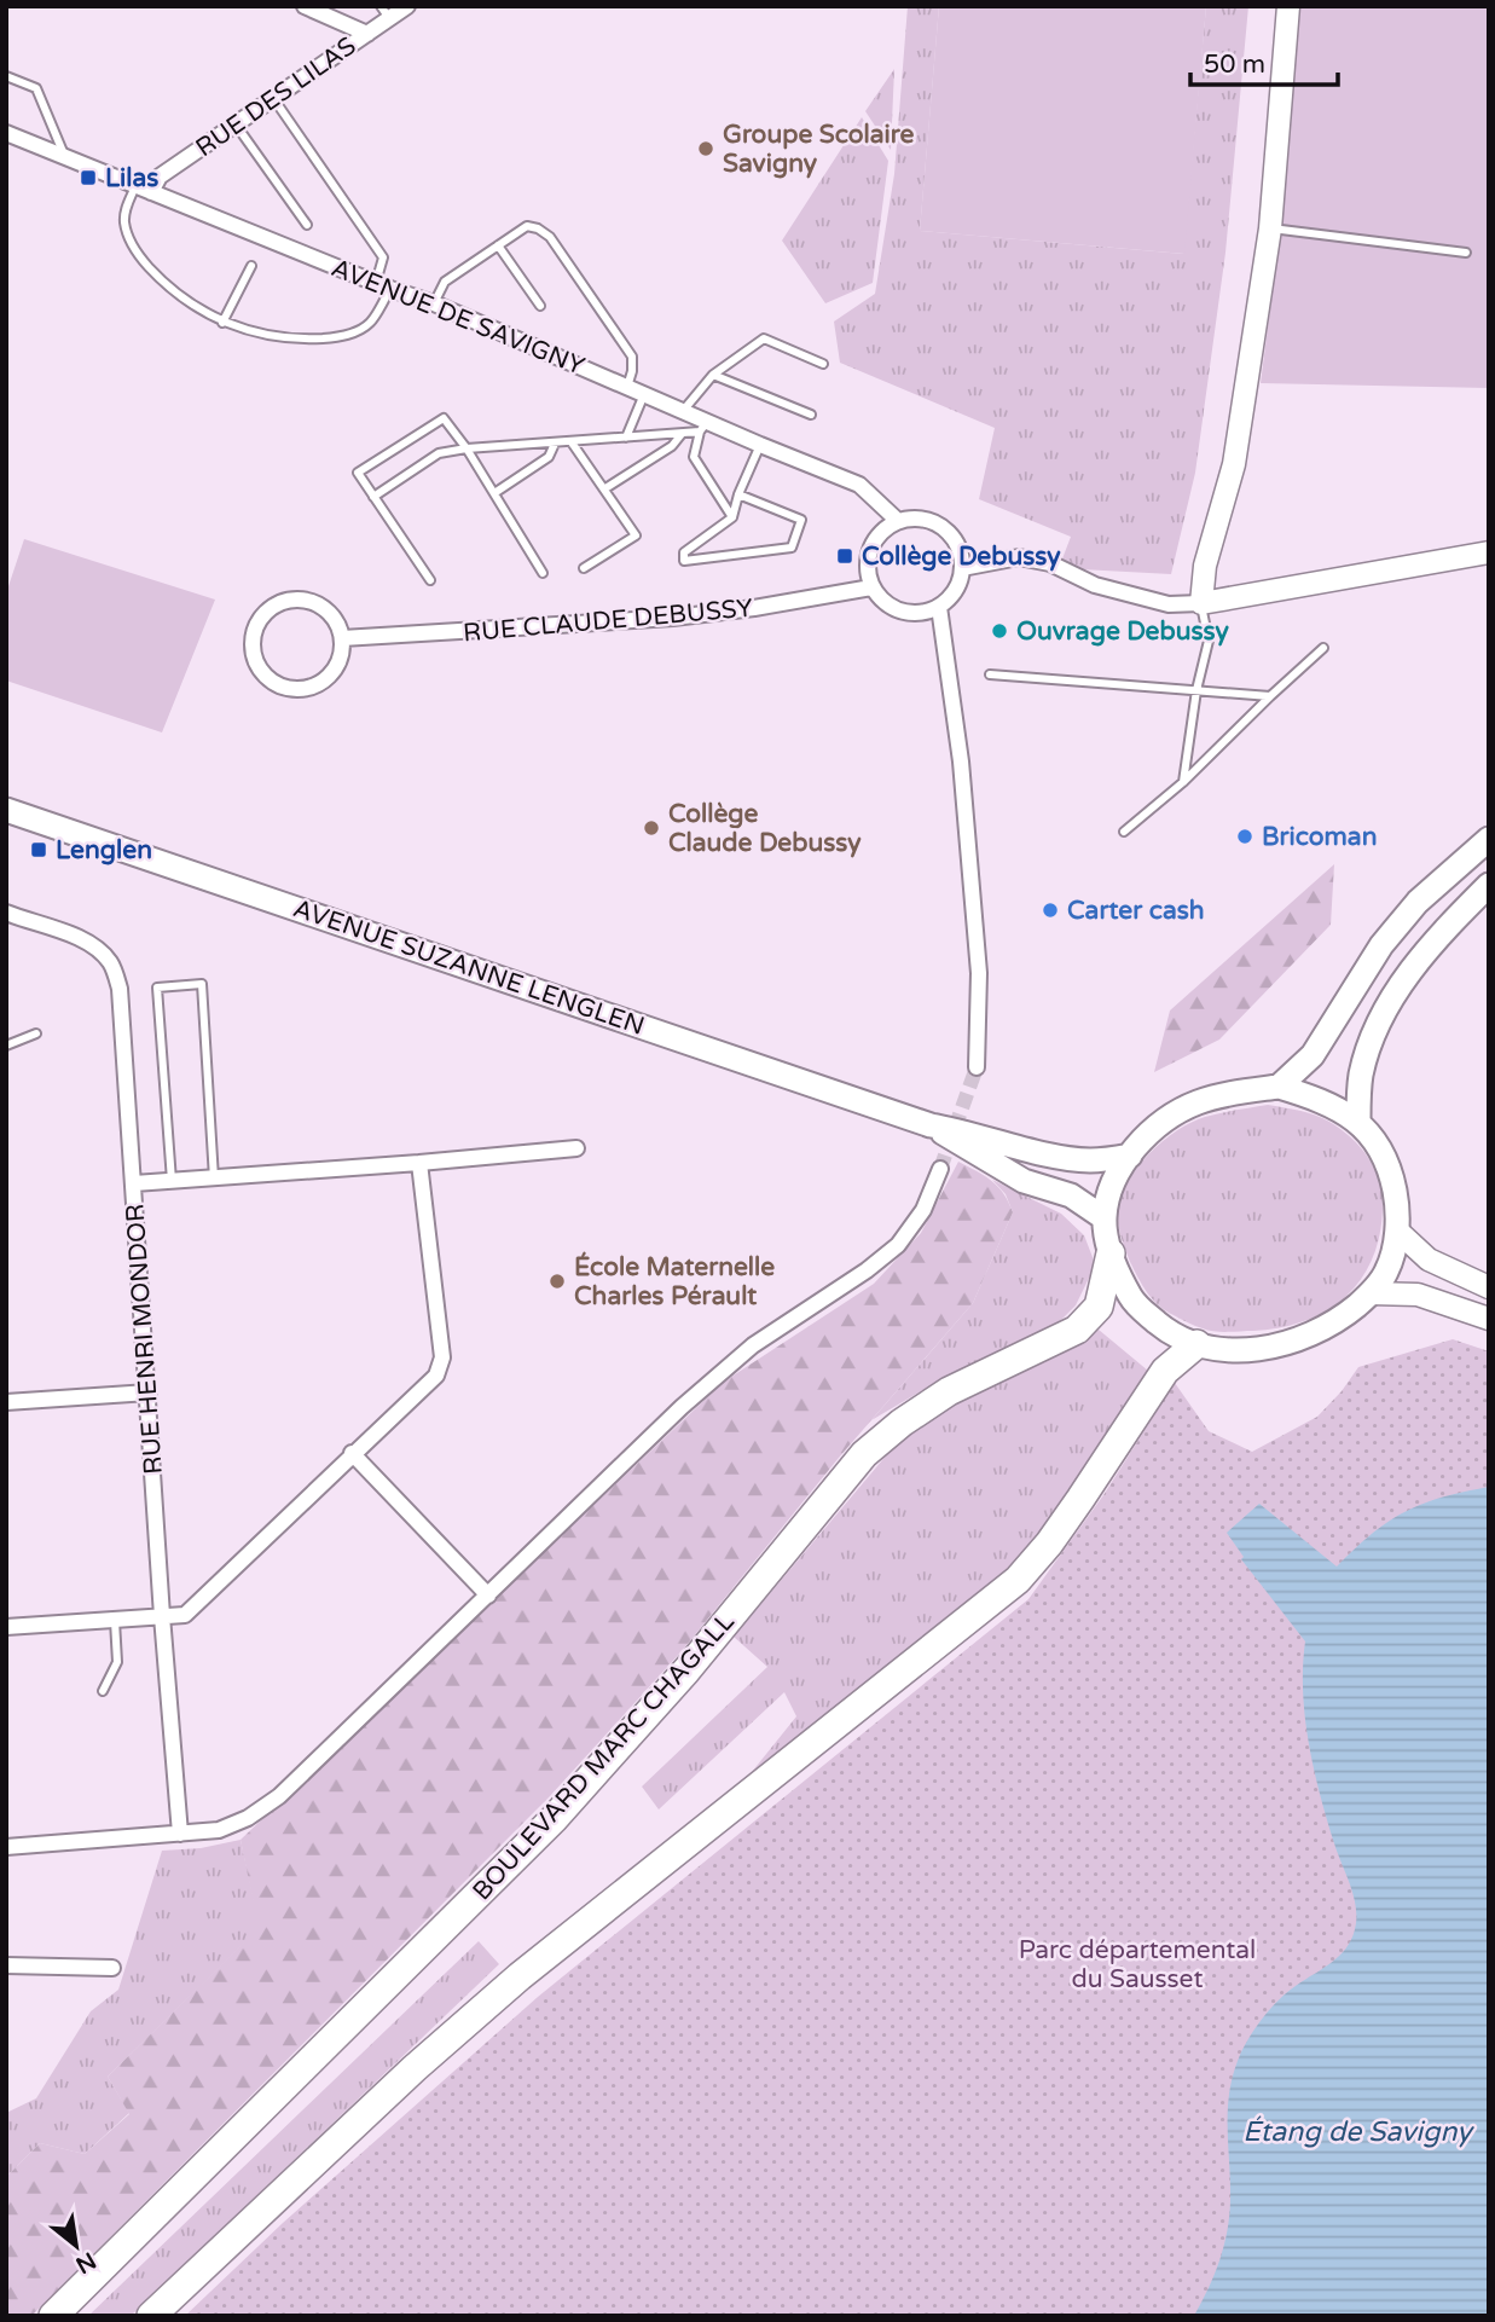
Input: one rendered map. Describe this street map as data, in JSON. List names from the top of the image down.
{
  "streets": {
    "highway": ["BOULEVARD MARC CHAGALL"],
    "main road": ["AVENUE SUZANNE LENGLEN"],
    "street": [
      "RUE DES LILAS",
      "AVENUE DE SAVIGNY",
      "RUE CLAUDE DEBUSSY",
      "RUE HENRI MONDOR"
    ]
  },
  "crossings": [
    ["RUE DES LILAS", "AVENUE DE SAVIGNY"],
    ["AVENUE DE SAVIGNY", "RUE CLAUDE DEBUSSY"],
    ["AVENUE SUZANNE LENGLEN", "BOULEVARD MARC CHAGALL"]
  ],
  "water": ["Étang de Savigny"],
  "parks": ["Parc départemental du Sausset"],
  "places": {
    "other": [
      "Groupe Scolaire Savigny",
      "Ouvrage Debussy",
      "Collège Claude Debussy",
      "Bricoman",
      "Carter cash",
      "École Maternelle Charles Pérault"
    ],
    "transit": ["Lilas", "Collège Debussy", "Lenglen"]
  },
  "scale_bar": "50 m",
  "north": "bottom right"
}
